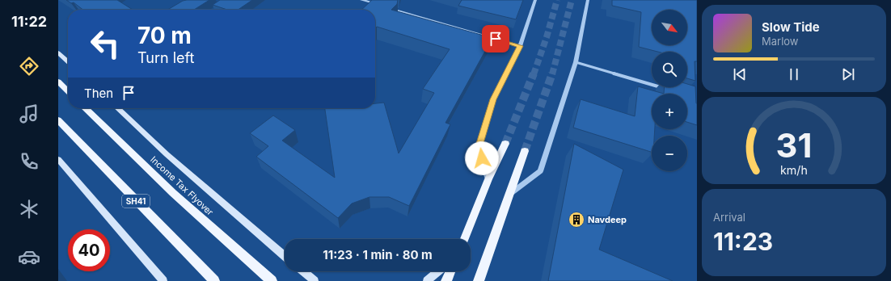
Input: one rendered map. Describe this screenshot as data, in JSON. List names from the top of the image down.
{
  "streets": {
    "main road": ["Income Tax Flyover", "SH41"]
  },
  "places": {
    "building": ["Navdeep"]
  },
  "north": "bottom right",
  "page": {
    "tabs": "11:22",
    "map_buttons": ["+", "−"],
    "turn": ["70 m", "Turn left"],
    "song": ["Slow Tide", "Marlow"],
    "then": "Then",
    "tile": ["Arrival", "11:23"],
    "limit": "40",
    "trip": "11:23 · 1 min · 80 m",
    "gauge": ["31", "km/h"]
  }
}
